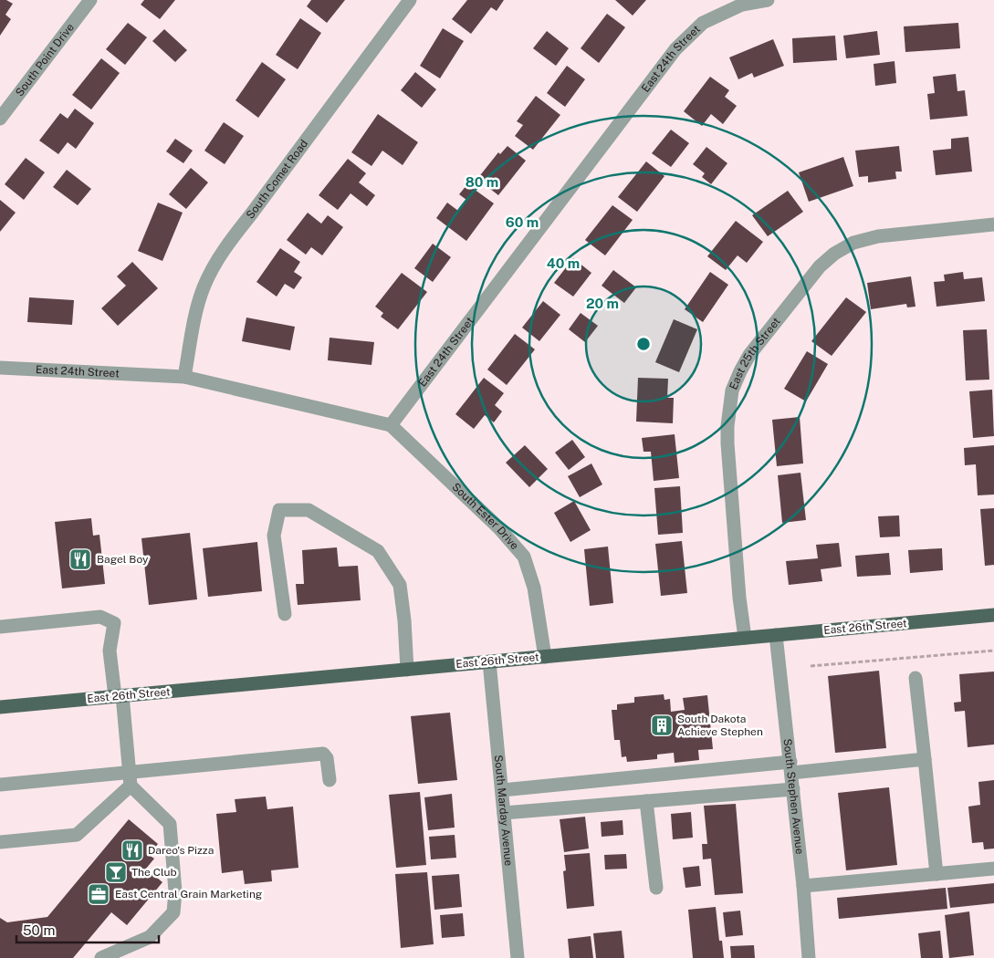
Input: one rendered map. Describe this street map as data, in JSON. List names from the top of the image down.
{
  "streets": {
    "main road": ["East 26th Street"],
    "street": [
      "South Point Drive",
      "East 24th Street",
      "South Comet Road",
      "East 25th Street",
      "South Ester Drive",
      "South Stephen Avenue",
      "South Marday Avenue"
    ]
  },
  "crossings": [
    ["East 24th Street", "South Comet Road"],
    ["East 24th Street", "South Ester Drive"],
    ["East 25th Street", "East 26th Street"],
    ["South Ester Drive", "East 26th Street"],
    ["East 26th Street", "South Stephen Avenue"],
    ["East 26th Street", "South Marday Avenue"]
  ],
  "places": {
    "restaurant": ["Bagel Boy", "Dareo's Pizza"],
    "building": ["South Dakota Achieve Stephen"],
    "bar": ["The Club"],
    "office": ["East Central Grain Marketing"]
  },
  "scale_bar": "50 m",
  "rings": [
    "80 m",
    "60 m",
    "40 m",
    "20 m"
  ]
}
